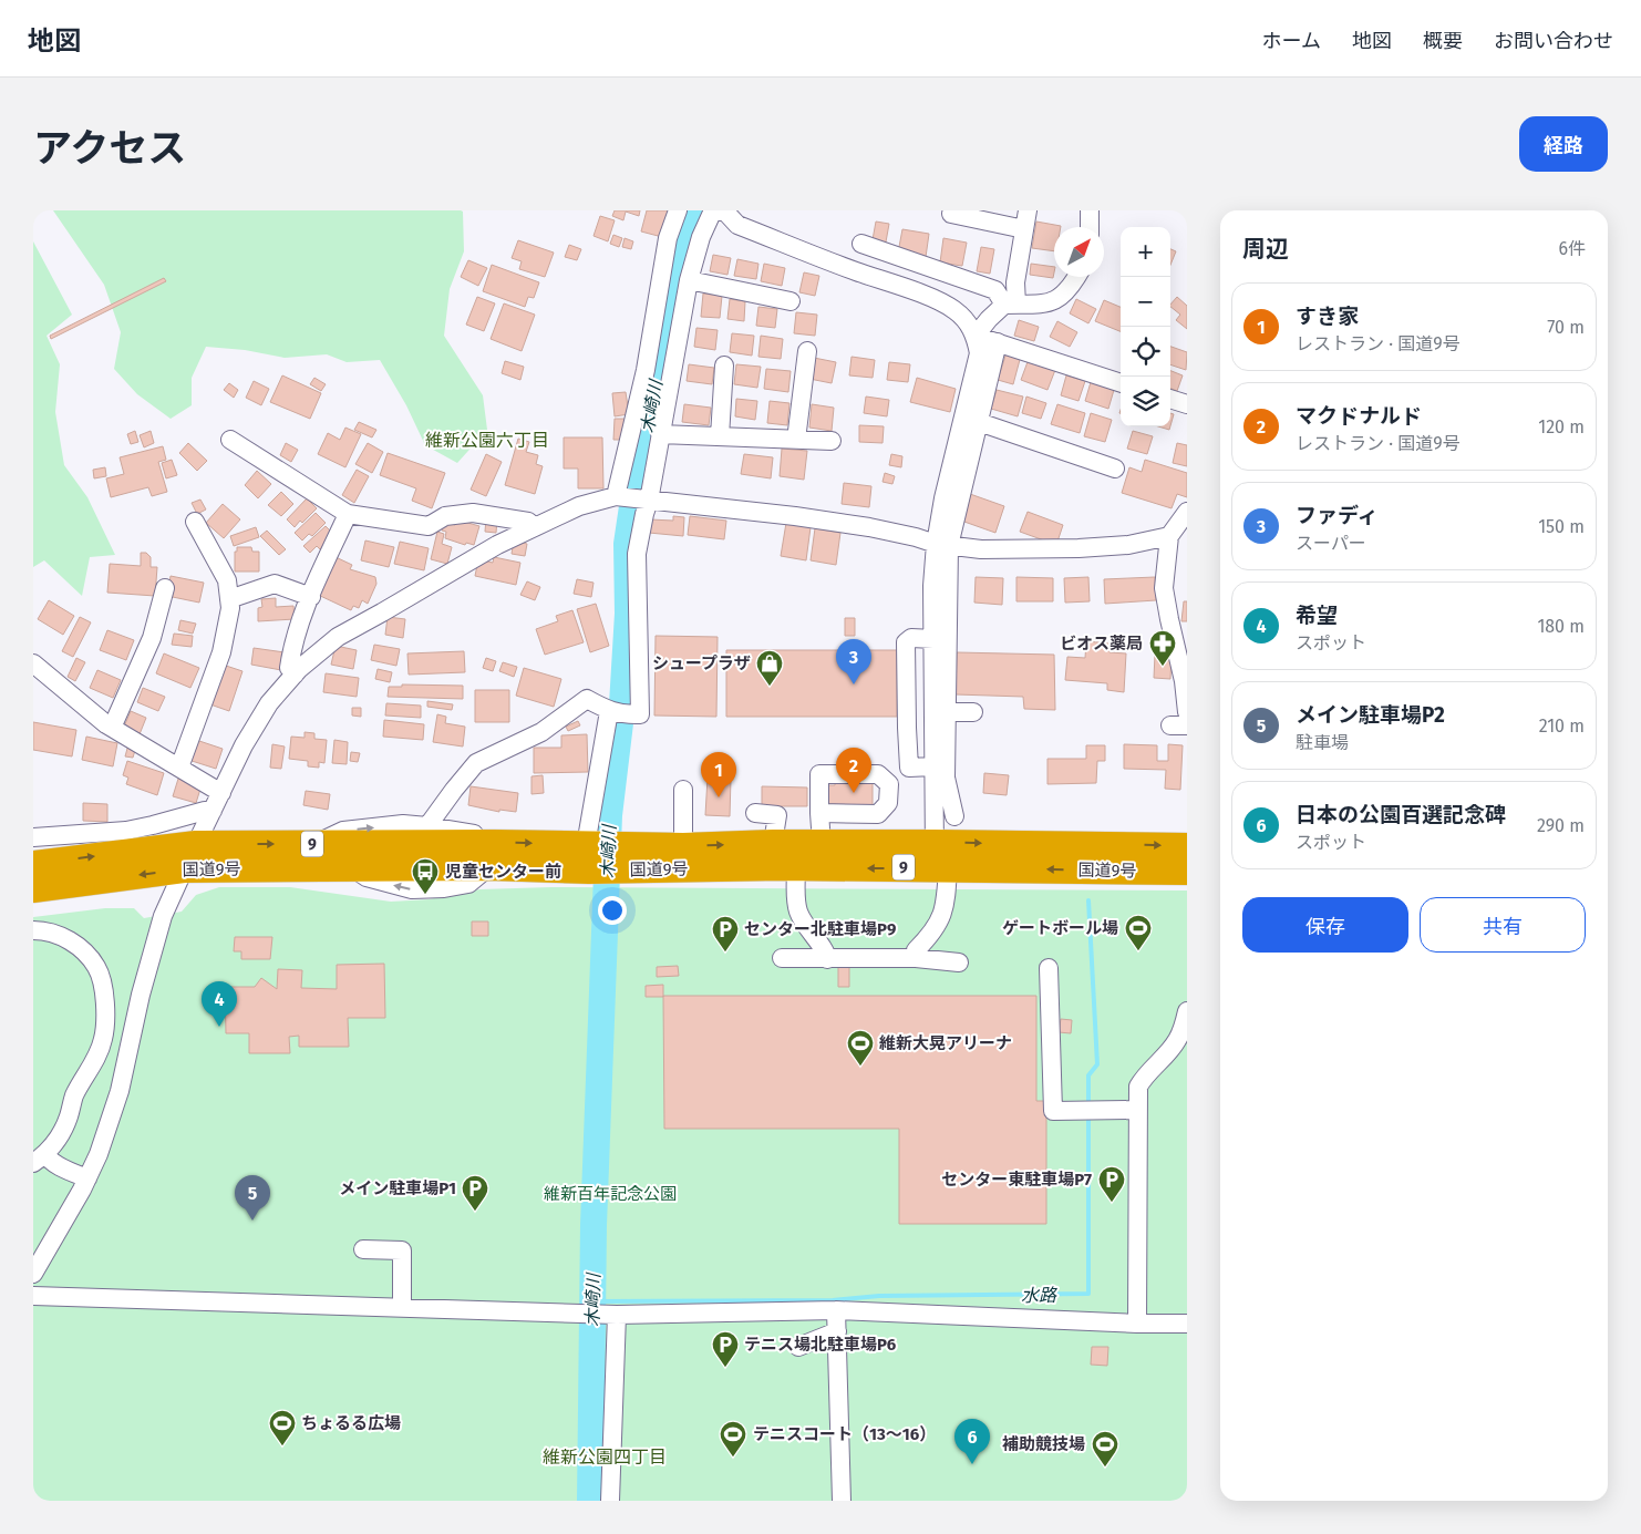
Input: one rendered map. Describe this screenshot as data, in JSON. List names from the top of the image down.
{
  "streets": {
    "highway": ["9", "国道9号"]
  },
  "districts": ["維新公園六丁目", "維新公園四丁目"],
  "water": ["木崎川", "水路"],
  "parks": ["維新百年記念公園"],
  "places": {
    "pharmacy": ["ビオス薬局"],
    "shop": ["シュープラザ"],
    "bus stop": ["児童センター前"],
    "sports": [
      "ゲートボール場",
      "維新大晃アリーナ",
      "ちょるる広場",
      "テニスコート（13～16）",
      "補助競技場"
    ],
    "parking": [
      "センター北駐車場P9",
      "センター東駐車場P7",
      "メイン駐車場P1",
      "テニス場北駐車場P6"
    ]
  },
  "north": "top right",
  "page": {
    "header": "地図",
    "nav": [
      "ホーム",
      "地図",
      "概要",
      "お問い合わせ"
    ],
    "title": "アクセス",
    "buttons": [
      "経路",
      ["保存", "共有"]
    ],
    "heading": ["周辺", "6件"],
    "map_buttons": ["+", "−"],
    "list": [
      {
        "mark": "1",
        "name": "すき家",
        "note": "レストラン · 国道9号",
        "value": "70 m"
      },
      {
        "mark": "2",
        "name": "マクドナルド",
        "note": "レストラン · 国道9号",
        "value": "120 m"
      },
      {
        "mark": "3",
        "name": "ファディ",
        "note": "スーパー",
        "value": "150 m"
      },
      {
        "mark": "4",
        "name": "希望",
        "note": "スポット",
        "value": "180 m"
      },
      {
        "mark": "5",
        "name": "メイン駐車場P2",
        "note": "駐車場",
        "value": "210 m"
      },
      {
        "mark": "6",
        "name": "日本の公園百選記念碑",
        "note": "スポット",
        "value": "290 m"
      }
    ],
    "pins": [
      "3",
      "2",
      "1",
      "4",
      "5",
      "6"
    ]
  }
}
